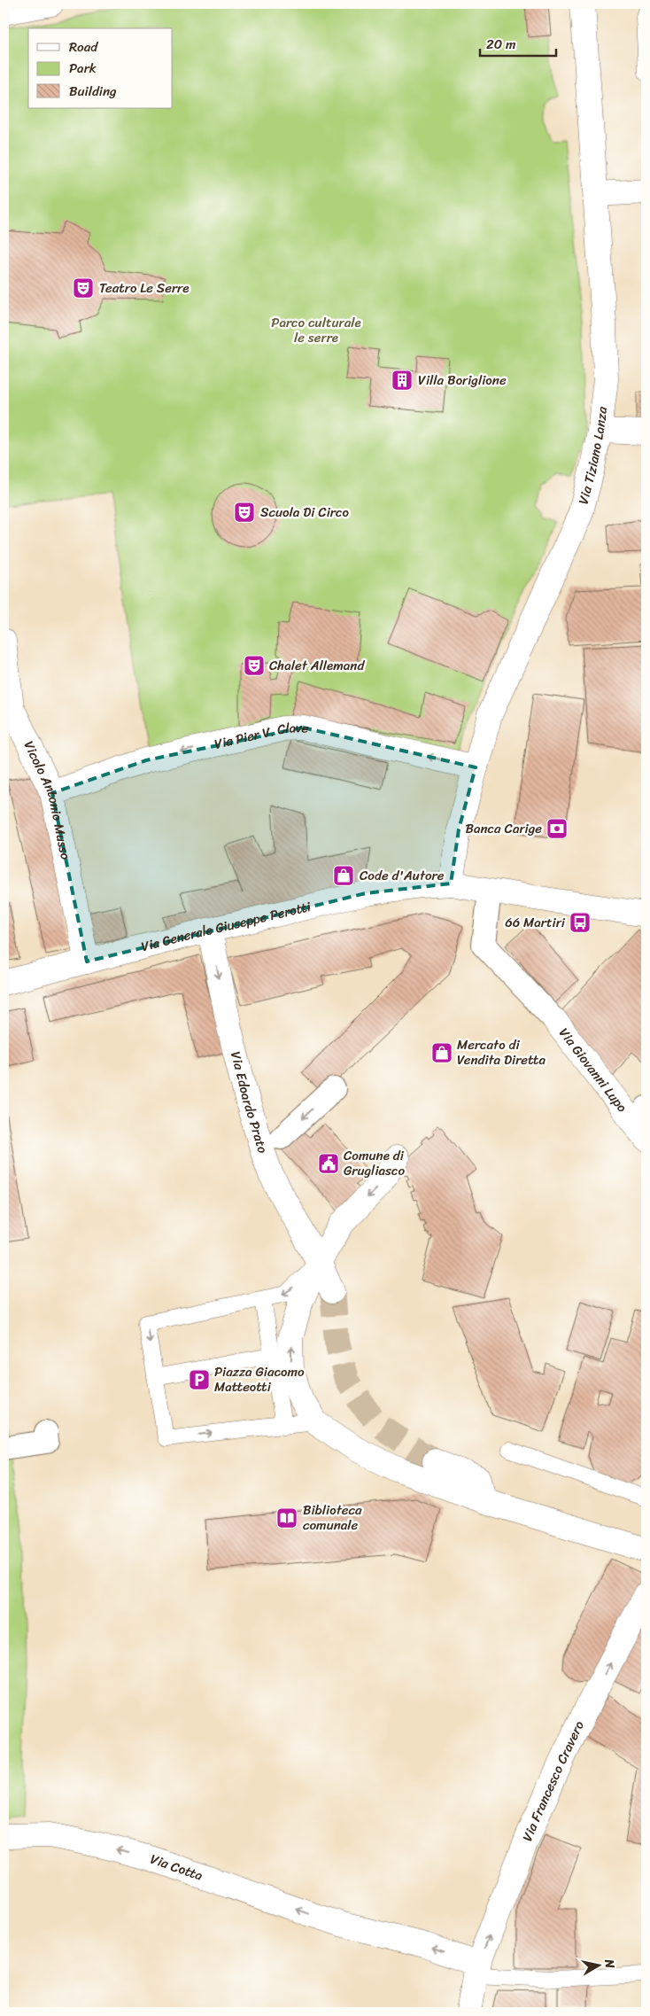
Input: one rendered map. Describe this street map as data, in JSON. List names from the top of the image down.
{
  "streets": {
    "street": [
      "Via Tiziano Lanza",
      "Via Pier V. Clave",
      "Vicolo Antonio Musso",
      "Via Generale Giuseppe Perotti",
      "Via Giovanni Lupo",
      "Via Edoardo Prato",
      "Via Francesco Cravero",
      "Via Cotta"
    ]
  },
  "crossings": [
    ["Via Tiziano Lanza", "Via Pier V. Clave"],
    ["Via Tiziano Lanza", "Via Generale Giuseppe Perotti"],
    ["Via Pier V. Clave", "Vicolo Antonio Musso"],
    ["Vicolo Antonio Musso", "Via Generale Giuseppe Perotti"],
    ["Via Generale Giuseppe Perotti", "Via Edoardo Prato"],
    ["Via Francesco Cravero", "Via Cotta"]
  ],
  "one_way": [
    "Via Pier V. Clave",
    "Via Edoardo Prato",
    "Via Francesco Cravero",
    "Via Cotta"
  ],
  "parks": ["Parco culturale le serre"],
  "places": {
    "theatre": ["Teatro Le Serre", "Scuola Di Circo", "Chalet Allemand"],
    "building": ["Villa Boriglione"],
    "bank": ["Banca Carige"],
    "shop": ["Code d'Autore", "Mercato di Vendita Diretta"],
    "bus stop": ["66 Martiri"],
    "public building": ["Comune di Grugliasco"],
    "parking": ["Piazza Giacomo Matteotti"],
    "library": ["Biblioteca comunale"]
  },
  "legend": ["Road", "Park", "Building"],
  "scale_bar": "20 m",
  "north": "right"
}
